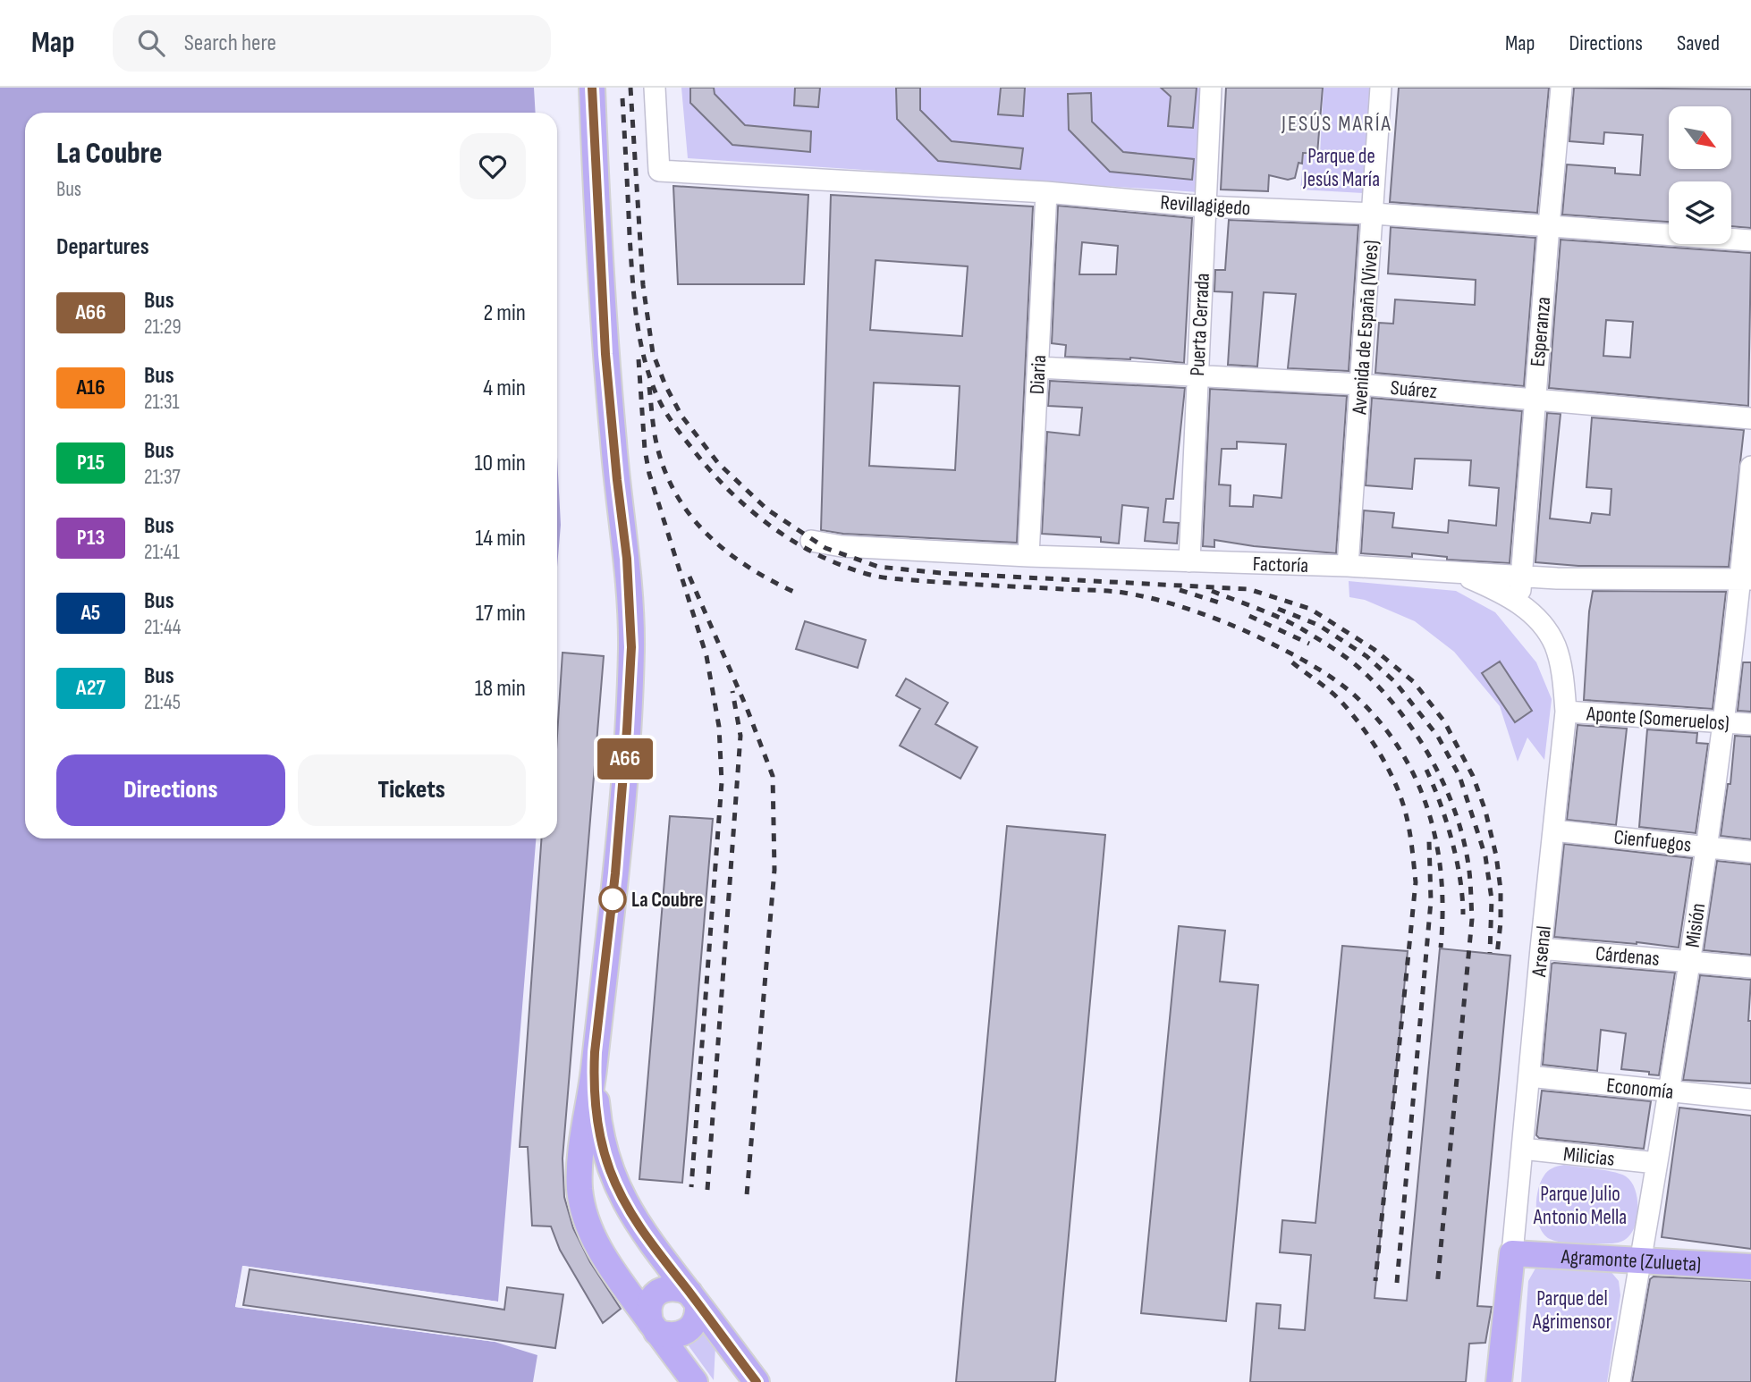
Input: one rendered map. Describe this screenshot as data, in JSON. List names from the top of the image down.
{
  "streets": {
    "main road": ["Arsenal", "Agramonte (Zulueta)"],
    "street": [
      "Revillagigedo",
      "Puerta Cerrada",
      "Avenida de España (Vives)",
      "Esperanza",
      "Diaria",
      "Suárez",
      "Factoría",
      "Aponte (Someruelos)",
      "Cienfuegos",
      "Misión",
      "Cárdenas",
      "Economía",
      "Milicias"
    ]
  },
  "crossings": [
    ["Revillagigedo", "Puerta Cerrada"],
    ["Revillagigedo", "Avenida de España (Vives)"],
    ["Revillagigedo", "Esperanza"],
    ["Revillagigedo", "Diaria"],
    ["Puerta Cerrada", "Suárez"],
    ["Puerta Cerrada", "Factoría"],
    ["Avenida de España (Vives)", "Suárez"],
    ["Avenida de España (Vives)", "Factoría"],
    ["Esperanza", "Suárez"],
    ["Esperanza", "Factoría"],
    ["Esperanza", "Arsenal"],
    ["Diaria", "Suárez"],
    ["Diaria", "Factoría"],
    ["Factoría", "Misión"],
    ["Factoría", "Arsenal"],
    ["Aponte (Someruelos)", "Misión"],
    ["Aponte (Someruelos)", "Arsenal"],
    ["Cienfuegos", "Misión"],
    ["Cienfuegos", "Arsenal"],
    ["Misión", "Cárdenas"],
    ["Misión", "Economía"],
    ["Misión", "Milicias"],
    ["Misión", "Agramonte (Zulueta)"],
    ["Arsenal", "Cárdenas"],
    ["Arsenal", "Economía"],
    ["Arsenal", "Milicias"],
    ["Arsenal", "Agramonte (Zulueta)"]
  ],
  "districts": ["JESÚS MARÍA"],
  "parks": ["Parque de Jesús María", "Parque Julio Antonio Mella", "Parque del Agrimensor"],
  "places": ["La Coubre"],
  "lines": ["bus line A66"],
  "north": "bottom right",
  "page": {
    "header": "Map",
    "search": "Search here",
    "nav": ["Map", "Directions", "Saved"],
    "on_map": "A66",
    "heading": [
      ["La Coubre", "Bus"],
      "Departures"
    ],
    "list": [
      {
        "mark": "A66",
        "name": "Bus",
        "note": "21:29",
        "value": "2 min"
      },
      {
        "mark": "A16",
        "name": "Bus",
        "note": "21:31",
        "value": "4 min"
      },
      {
        "mark": "P15",
        "name": "Bus",
        "note": "21:37",
        "value": "10 min"
      },
      {
        "mark": "P13",
        "name": "Bus",
        "note": "21:41",
        "value": "14 min"
      },
      {
        "mark": "A5",
        "name": "Bus",
        "note": "21:44",
        "value": "17 min"
      },
      {
        "mark": "A27",
        "name": "Bus",
        "note": "21:45",
        "value": "18 min"
      }
    ],
    "buttons": ["Directions", "Tickets"]
  }
}
